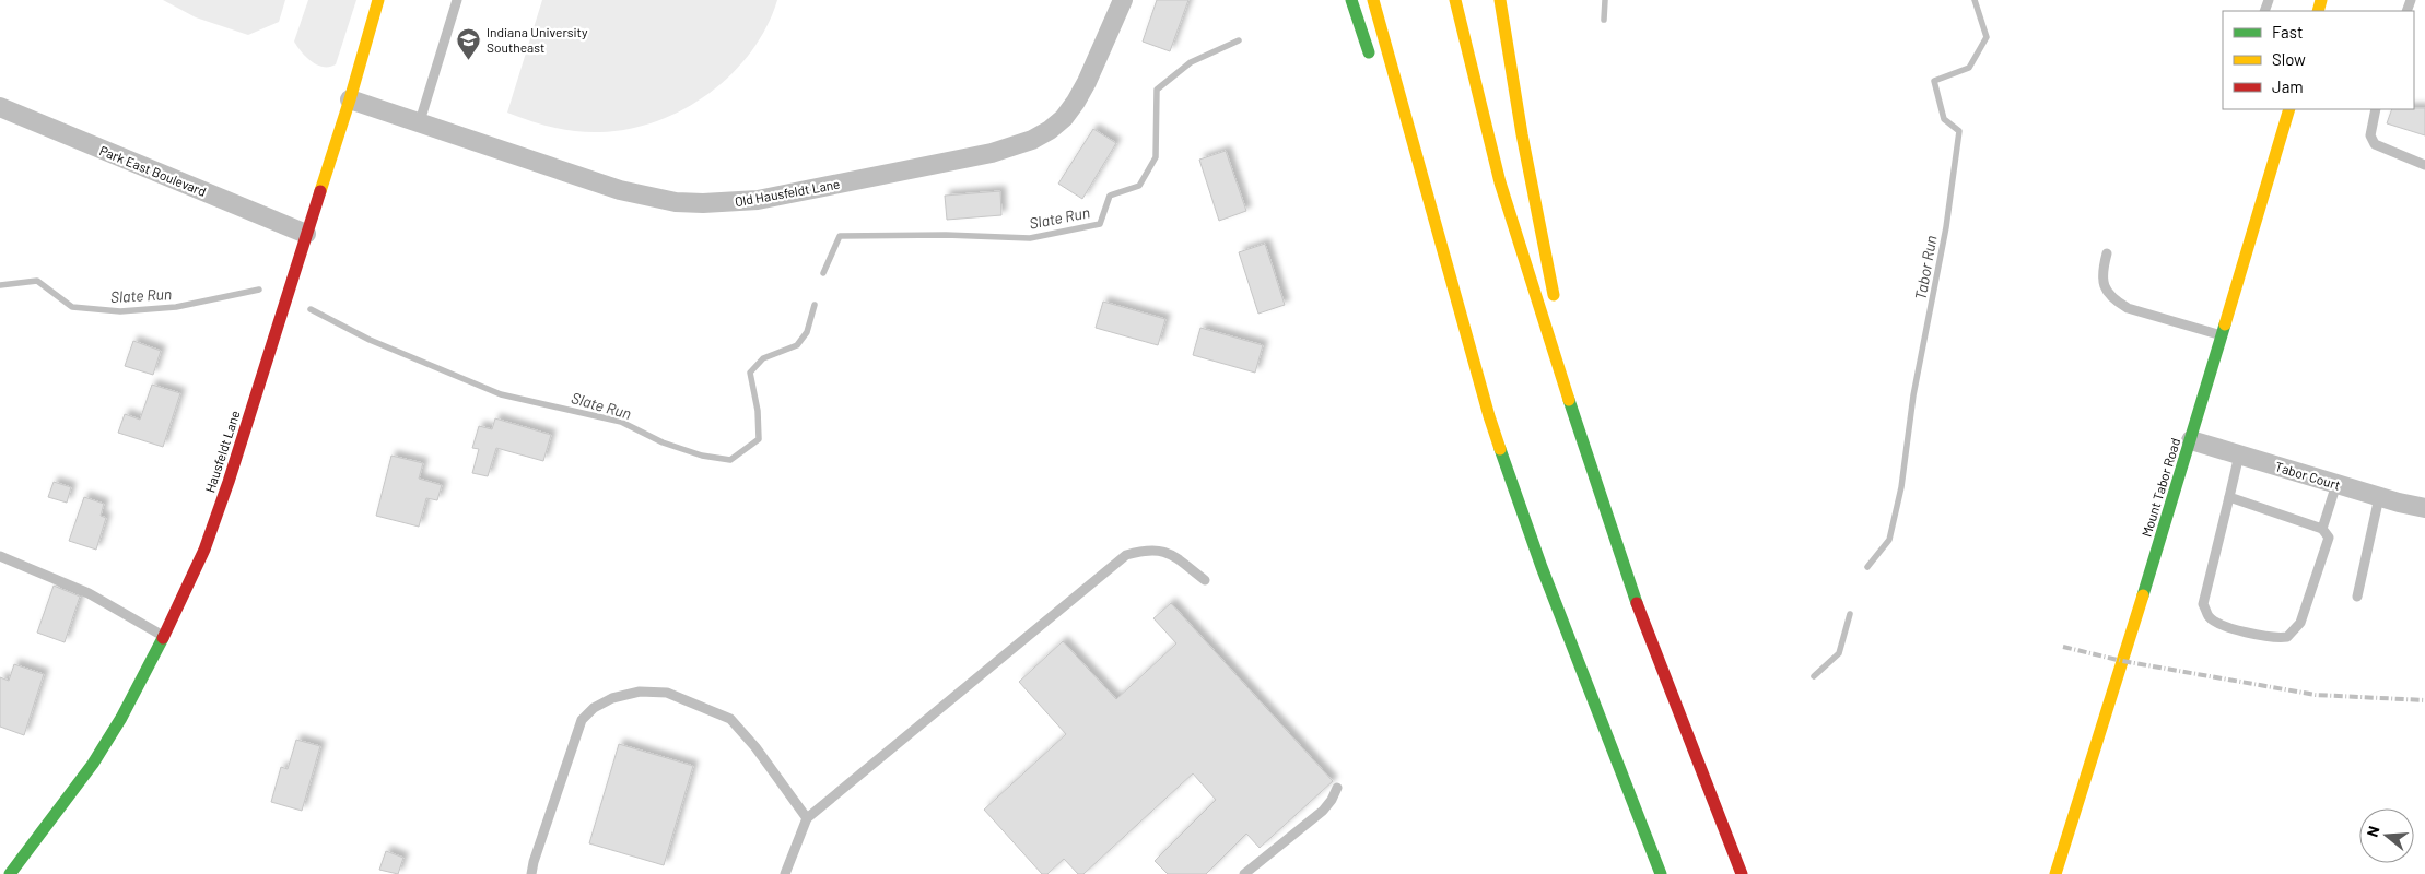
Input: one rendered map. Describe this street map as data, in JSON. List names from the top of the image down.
{
  "streets": {
    "main road": ["Hausfeldt Lane", "Mount Tabor Road"],
    "street": ["Park East Boulevard", "Old Hausfeldt Lane", "Tabor Court"]
  },
  "crossings": [
    ["Park East Boulevard", "Hausfeldt Lane"],
    ["Old Hausfeldt Lane", "Hausfeldt Lane"],
    ["Tabor Court", "Mount Tabor Road"]
  ],
  "water": ["Slate Run", "Tabor Run"],
  "places": {
    "school or university": ["Indiana University Southeast"]
  },
  "legend": ["Fast", "Slow", "Jam"],
  "north": "left"
}
